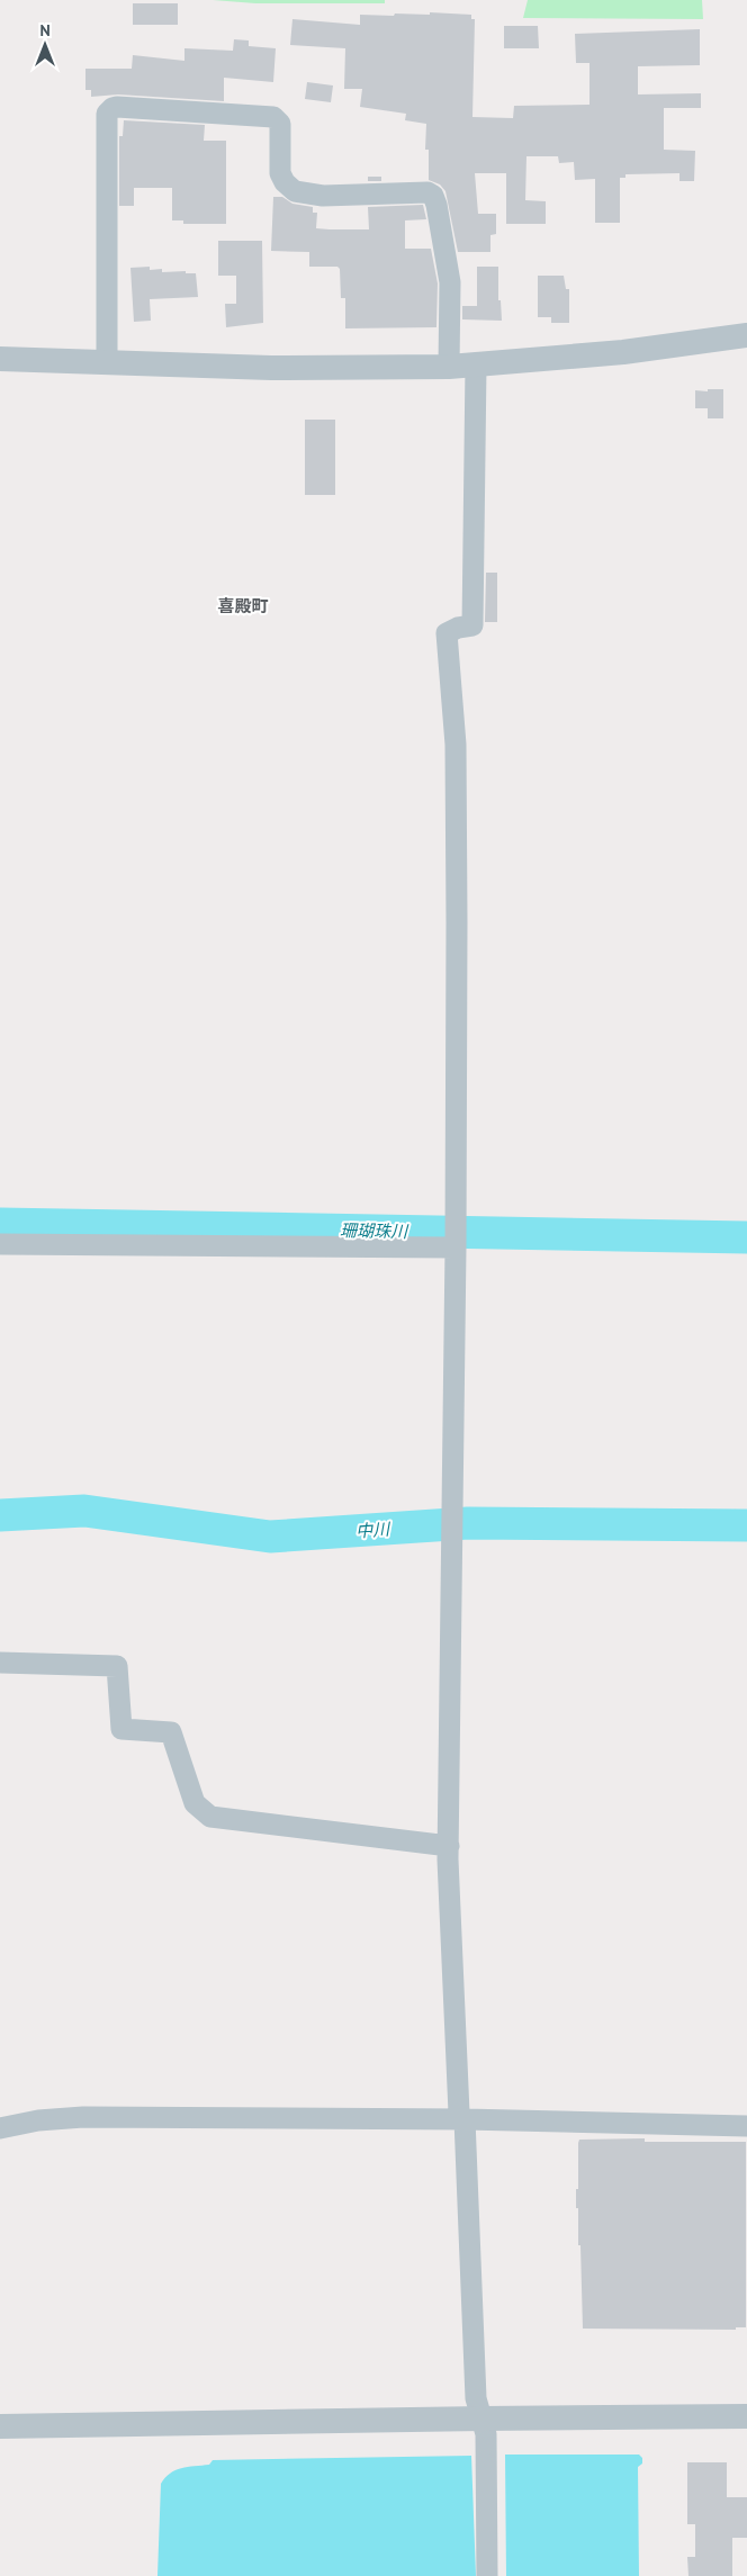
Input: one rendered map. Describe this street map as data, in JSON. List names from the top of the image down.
{
  "districts": ["喜殿町"],
  "water": ["珊瑚珠川", "中川"],
  "north": "top"
}
